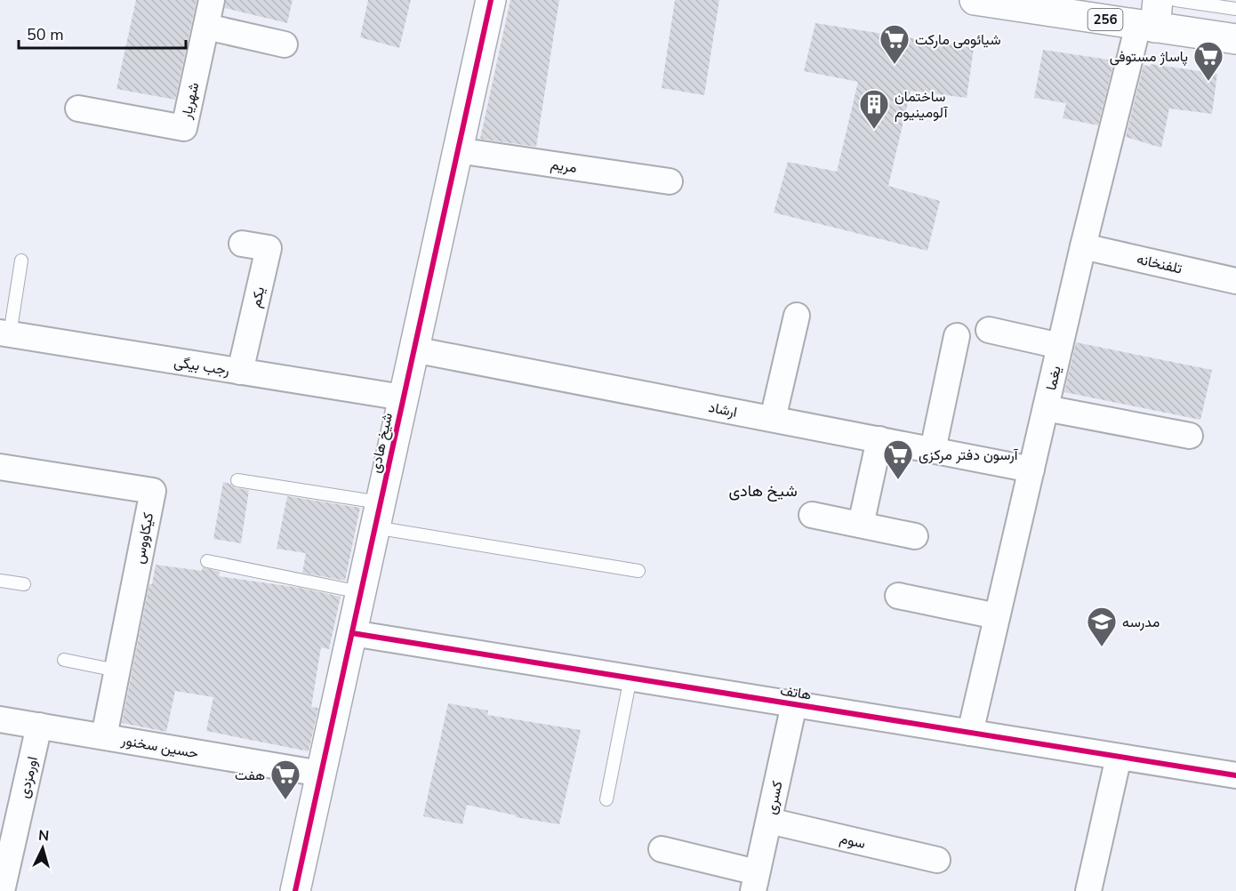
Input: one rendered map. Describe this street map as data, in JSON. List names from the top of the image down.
{
  "streets": {
    "street": [
      "256",
      "شهریار",
      "مریم",
      "تلفنخانه",
      "یکم",
      "رجب بیگی",
      "یغما",
      "ارشاد",
      "شیخ هادی",
      "کیکاووس",
      "هاتف",
      "حسین سخنور",
      "اورمزدی",
      "کسری",
      "سوم"
    ]
  },
  "crossings": [
    ["256", "یغما"],
    ["مریم", "شیخ هادی"],
    ["تلفنخانه", "یغما"],
    ["یکم", "رجب بیگی"],
    ["رجب بیگی", "شیخ هادی"],
    ["یغما", "ارشاد"],
    ["یغما", "هاتف"],
    ["ارشاد", "شیخ هادی"],
    ["شیخ هادی", "هاتف"],
    ["شیخ هادی", "حسین سخنور"],
    ["کیکاووس", "حسین سخنور"],
    ["هاتف", "کسری"],
    ["حسین سخنور", "اورمزدی"],
    ["کسری", "سوم"]
  ],
  "districts": ["شیخ هادی"],
  "places": {
    "supermarket": [
      "شیائومی مارکت",
      "پاساژ مستوفی",
      "آرسون دفتر مرکزی",
      "هفت"
    ],
    "building": ["ساختمان آلومینیوم"],
    "school or university": ["مدرسه"]
  },
  "scale_bar": "50 m",
  "north": "top"
}
